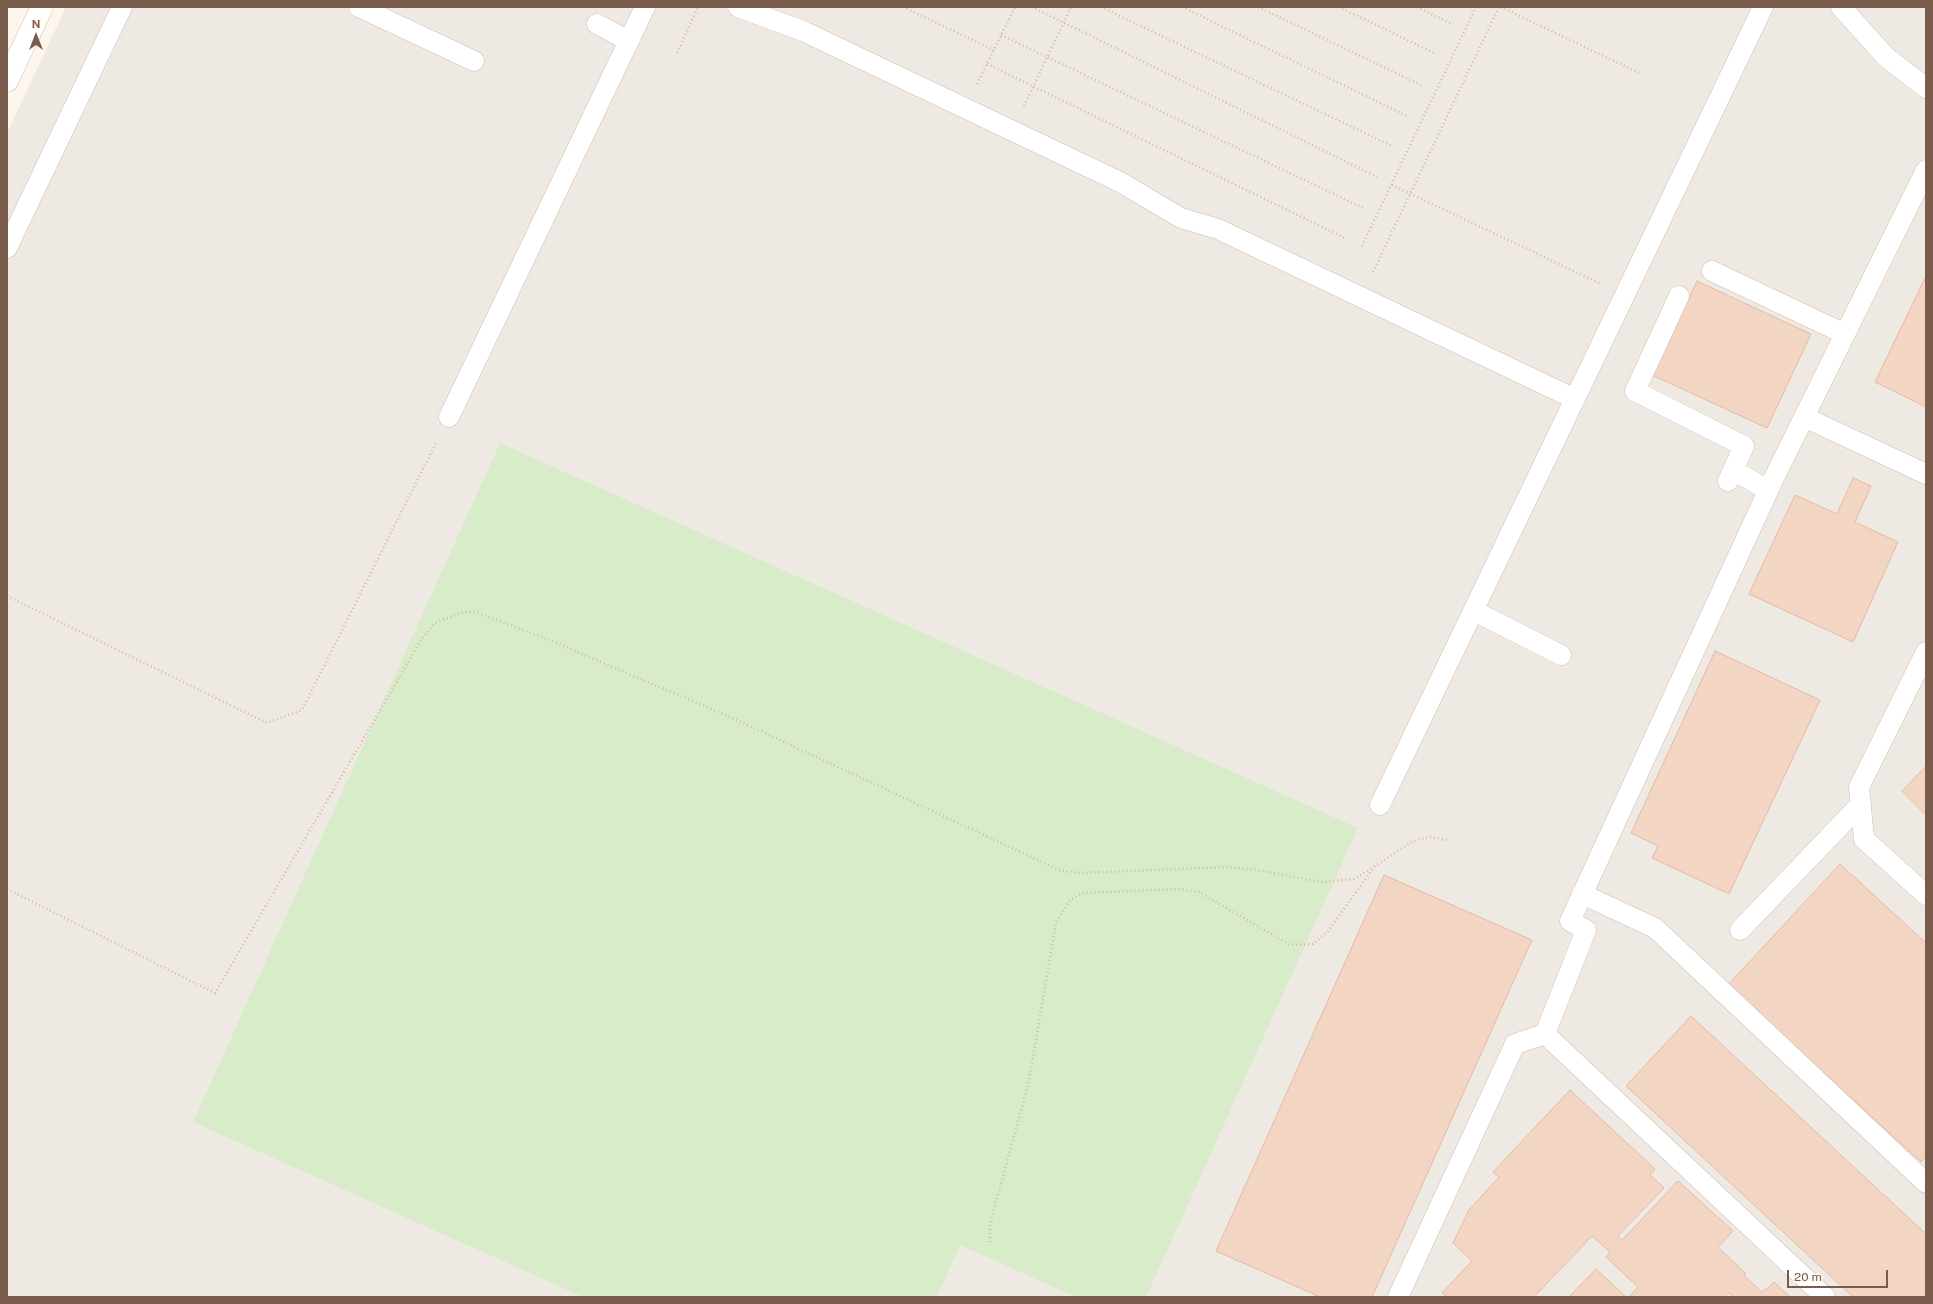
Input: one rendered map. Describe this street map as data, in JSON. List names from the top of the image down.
{
  "scale_bar": "20 m",
  "north": "top"
}
